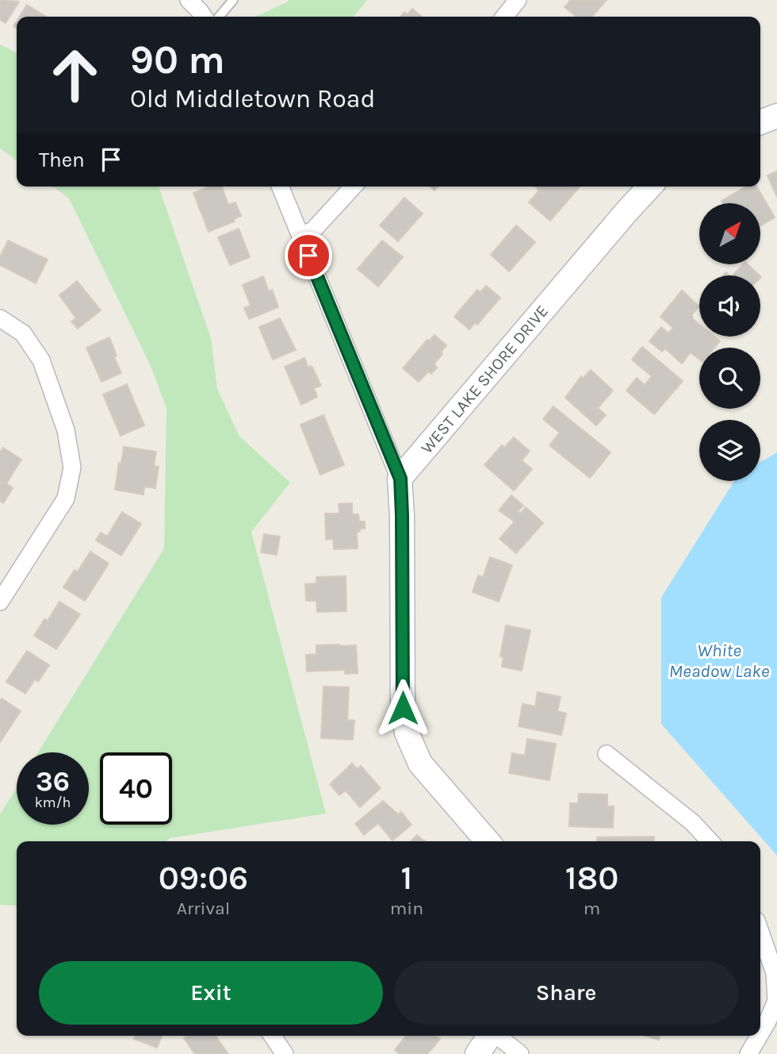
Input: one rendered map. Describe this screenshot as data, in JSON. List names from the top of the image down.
{
  "streets": {
    "street": ["WEST LAKE SHORE DRIVE"]
  },
  "water": ["White Meadow Lake"],
  "north": "top right",
  "page": {
    "turn": ["90 m", "Old Middletown Road"],
    "then": "Then",
    "speed": "36 km/h",
    "limit": "40",
    "eta": [
      "09:06",
      "Arrival",
      "1",
      "min",
      "180",
      "m"
    ],
    "buttons": ["Exit", "Share"]
  }
}
